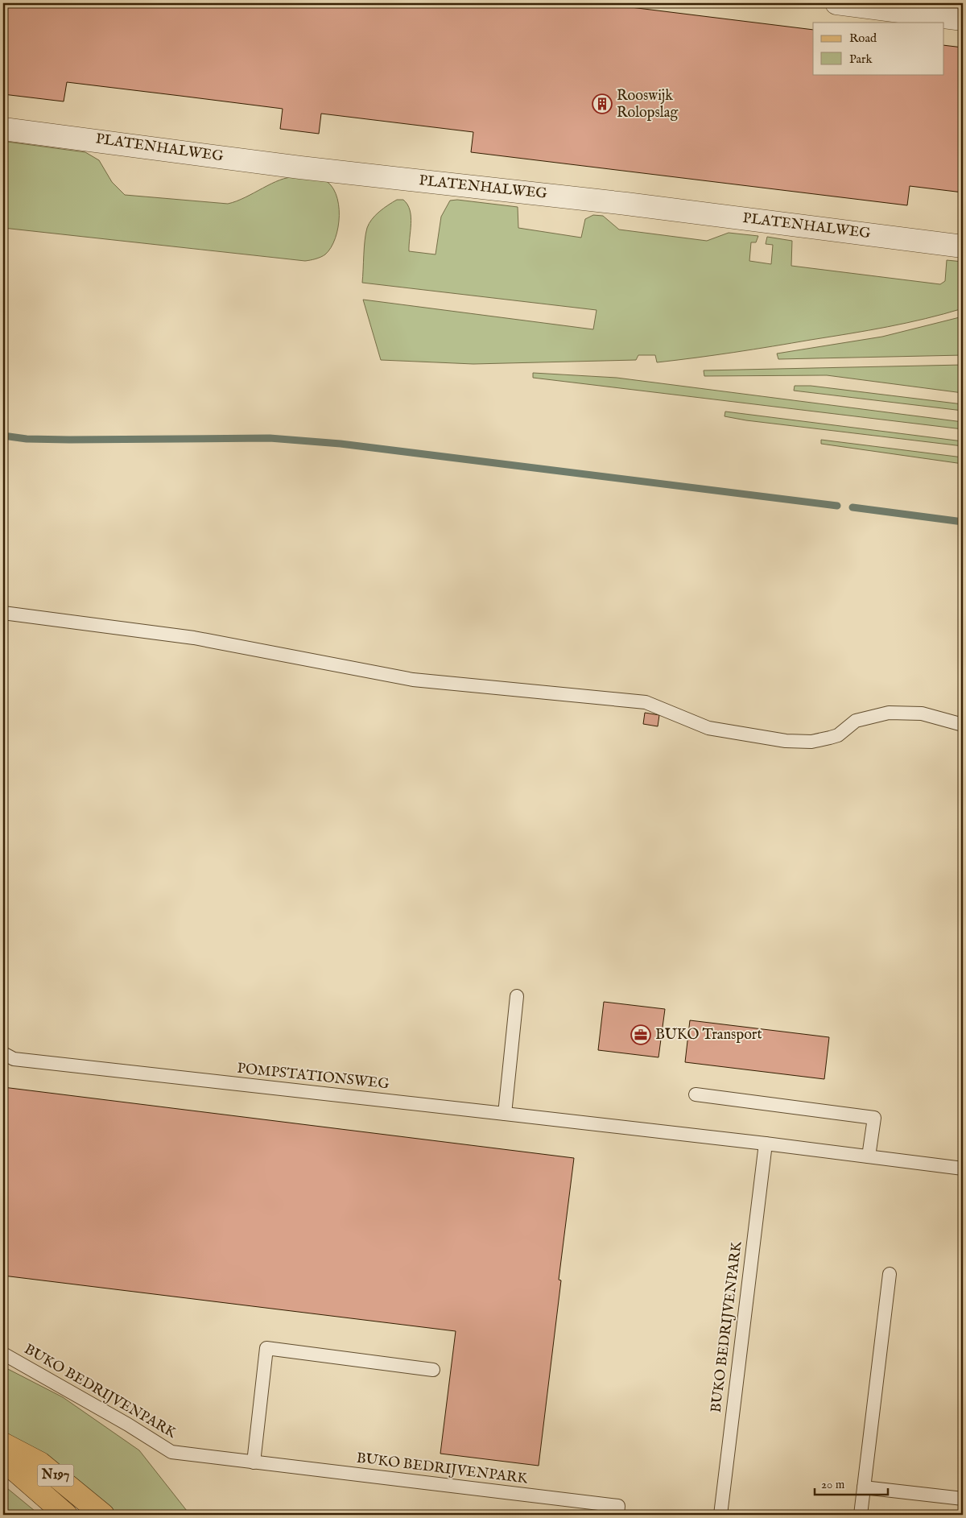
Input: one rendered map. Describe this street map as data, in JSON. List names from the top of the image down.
{
  "streets": {
    "main road": ["N197"],
    "street": ["PLATENHALWEG"],
    "lane": ["POMPSTATIONSWEG", "BUKO BEDRIJVENPARK"]
  },
  "places": {
    "building": ["Rooswijk Rolopslag"],
    "office": ["BUKO Transport"]
  },
  "legend": ["Road", "Park"],
  "scale_bar": "20 m"
}
